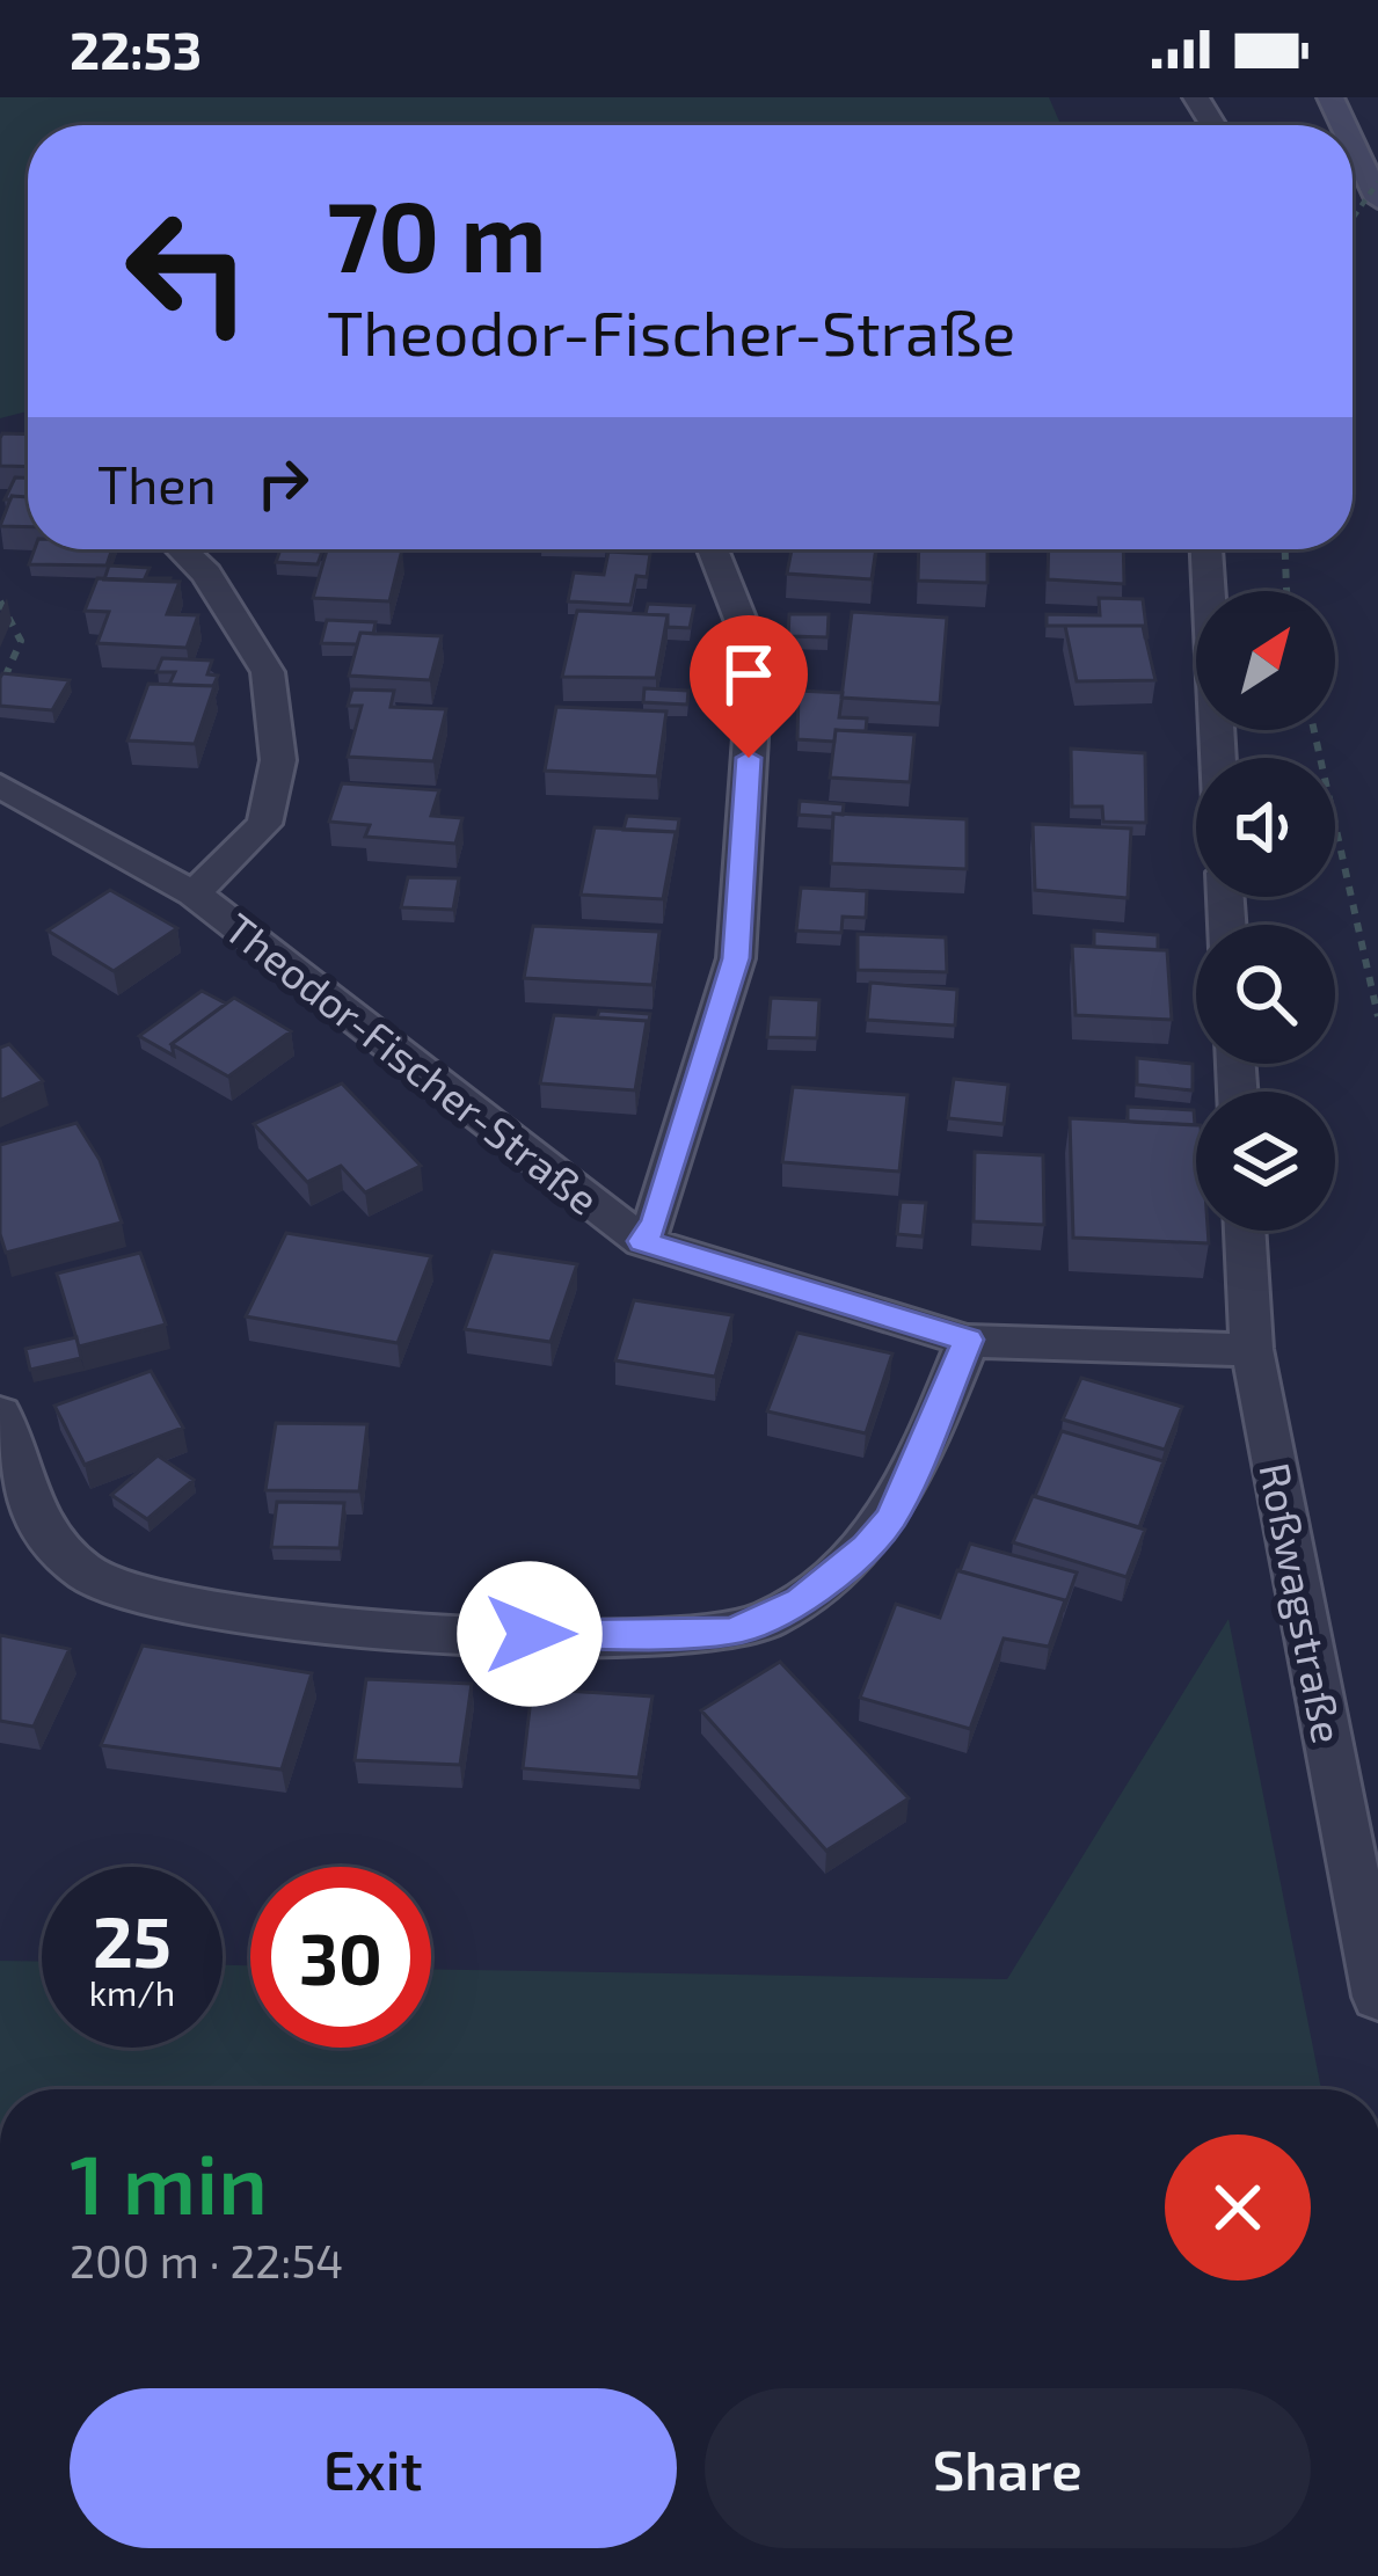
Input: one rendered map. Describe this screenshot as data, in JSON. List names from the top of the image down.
{
  "streets": {
    "street": ["Theodor-Fischer-Straße", "Roßwagstraße"]
  },
  "crossings": [
    ["Theodor-Fischer-Straße", "Roßwagstraße"]
  ],
  "north": "top right",
  "page": {
    "status": "22:53",
    "turn": ["70 m", "Theodor-Fischer-Straße"],
    "then": "Then",
    "speed": "25 km/h",
    "limit": "30",
    "heading": ["1 min", "200 m · 22:54"],
    "buttons": ["Exit", "Share"]
  }
}
